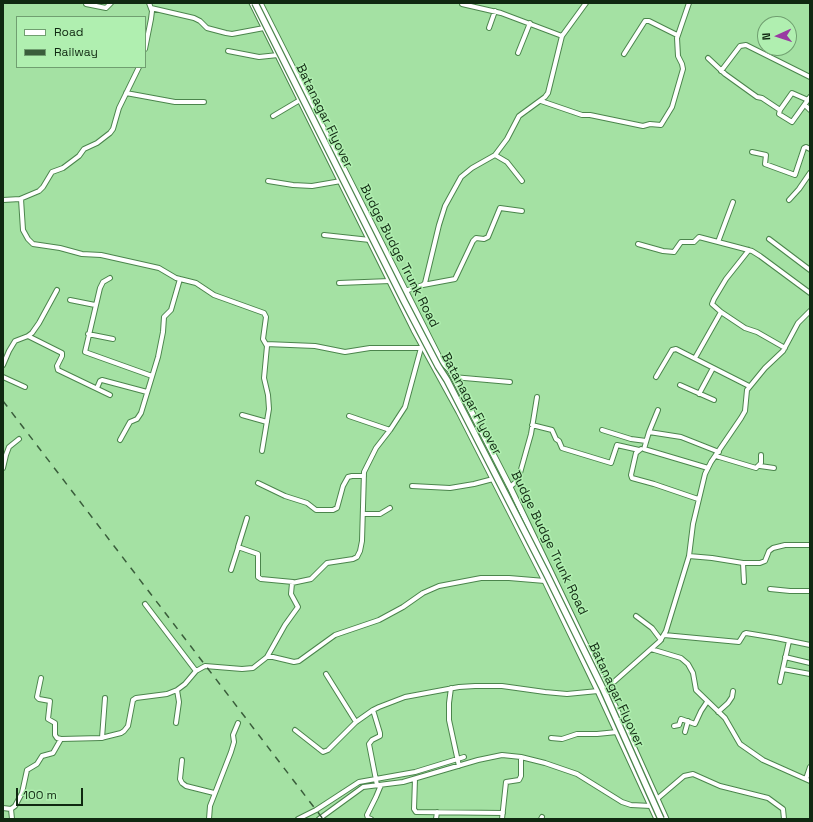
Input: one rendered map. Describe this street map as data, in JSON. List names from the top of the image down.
{
  "streets": {
    "main road": ["Batanagar Flyover"],
    "street": ["Budge Budge Trunk Road"]
  },
  "legend": ["Road", "Railway"],
  "scale_bar": "100 m",
  "north": "left"
}
